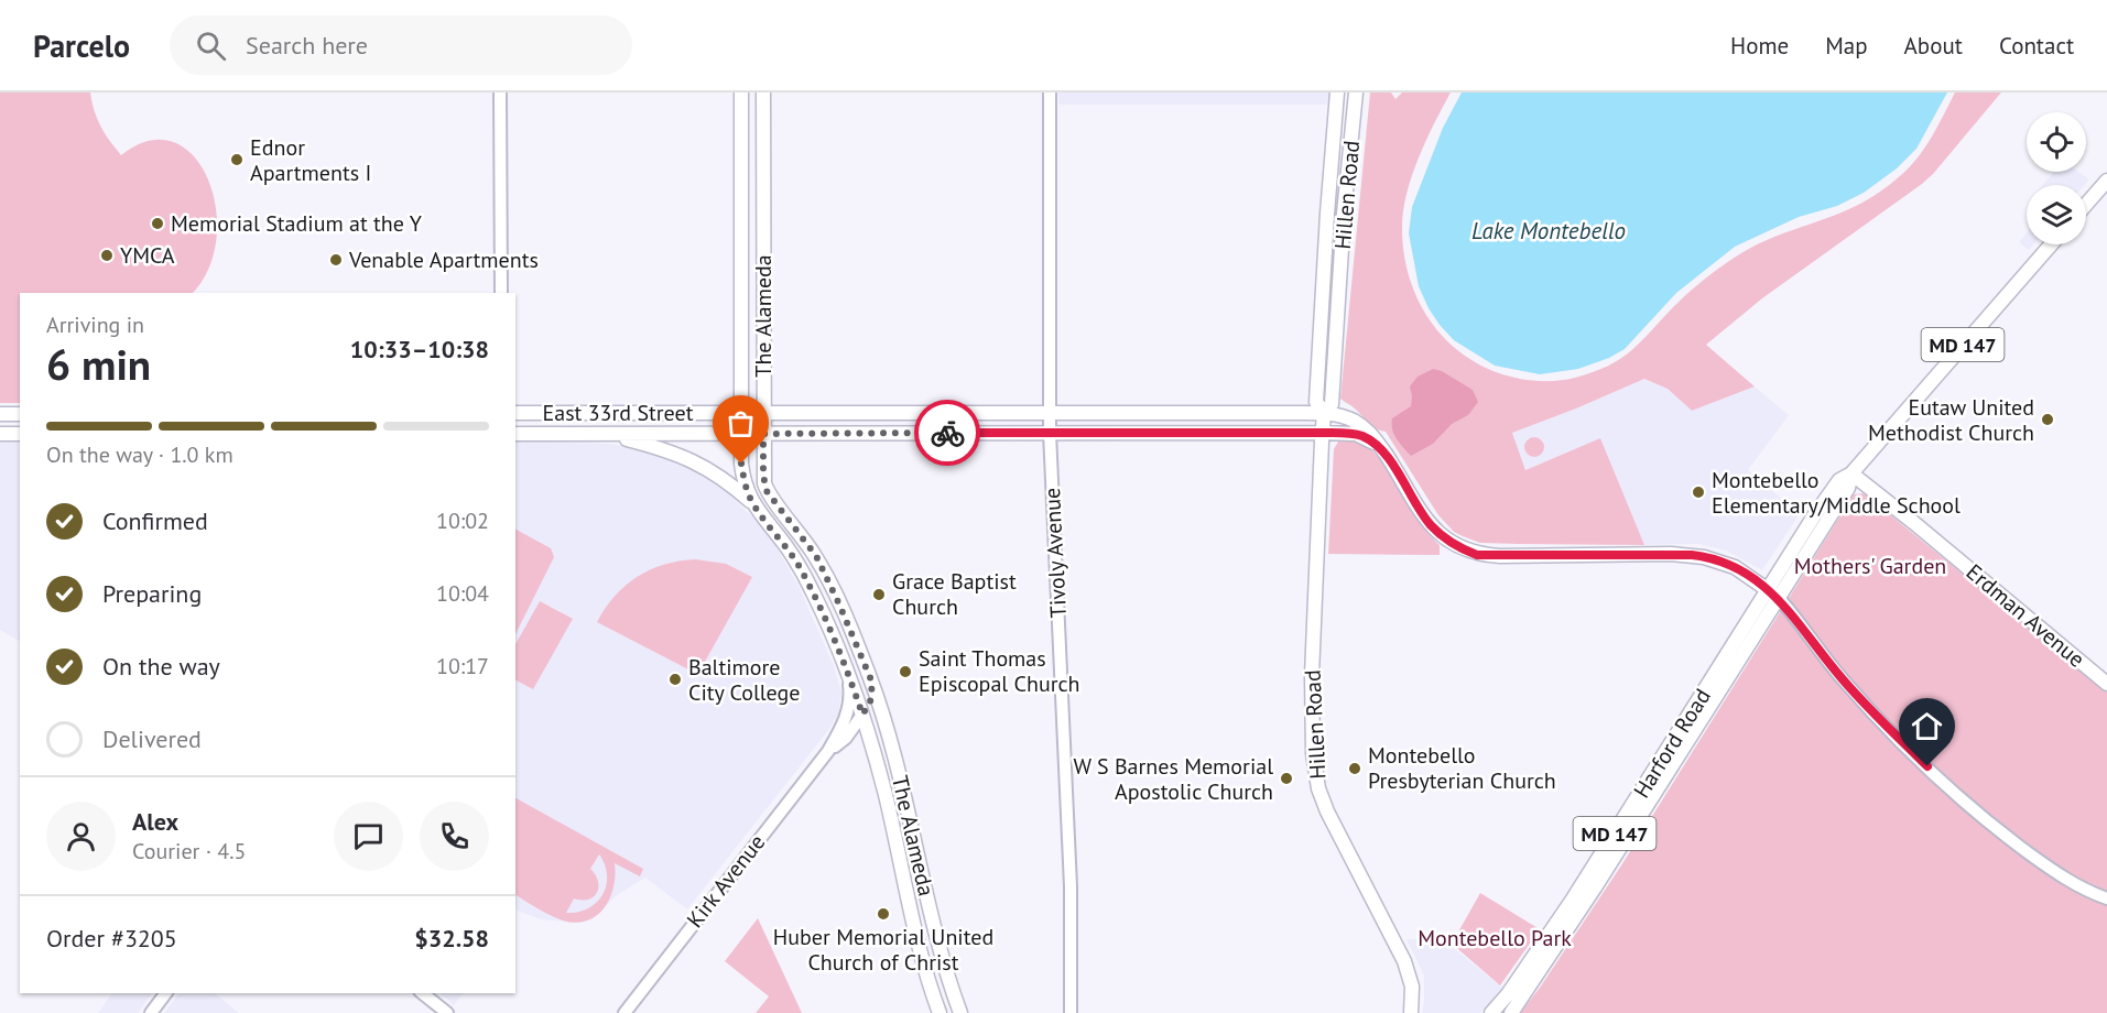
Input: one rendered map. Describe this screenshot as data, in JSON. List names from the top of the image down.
{
  "streets": {
    "main road": [
      "Hillen Road",
      "The Alameda",
      "MD 147",
      "East 33rd Street",
      "Erdman Avenue",
      "Harford Road"
    ],
    "street": ["Tivoly Avenue", "Kirk Avenue"]
  },
  "crossings": [
    ["Hillen Road", "East 33rd Street"],
    ["The Alameda", "East 33rd Street"],
    ["The Alameda", "Kirk Avenue"],
    ["East 33rd Street", "Tivoly Avenue"],
    ["East 33rd Street", "Harford Road"],
    ["Erdman Avenue", "Harford Road"]
  ],
  "water": ["Lake Montebello"],
  "parks": ["Mothers' Garden", "Montebello Park"],
  "places": [
    "Ednor Apartments I",
    "Memorial Stadium at the Y",
    "YMCA",
    "Venable Apartments",
    "Eutaw United Methodist Church",
    "Montebello Elementary/Middle School",
    "Grace Baptist Church",
    "Saint Thomas Episcopal Church",
    "Baltimore City College",
    "Montebello Presbyterian Church",
    "W S Barnes Memorial Apostolic Church",
    "Huber Memorial United Church of Christ"
  ],
  "page": {
    "header": "Parcelo",
    "search": "Search here",
    "nav": [
      "Home",
      "Map",
      "About",
      "Contact"
    ],
    "heading": ["6 min", "Arriving in", "10:33–10:38"],
    "panel": [
      "Alex",
      "Courier · 4.5",
      "Order #3205",
      "$32.58"
    ],
    "bar": "On the way · 1.0 km",
    "list": [
      ["Confirmed", "10:02"],
      ["Preparing", "10:04"],
      ["On the way", "10:17"],
      "Delivered"
    ]
  }
}
